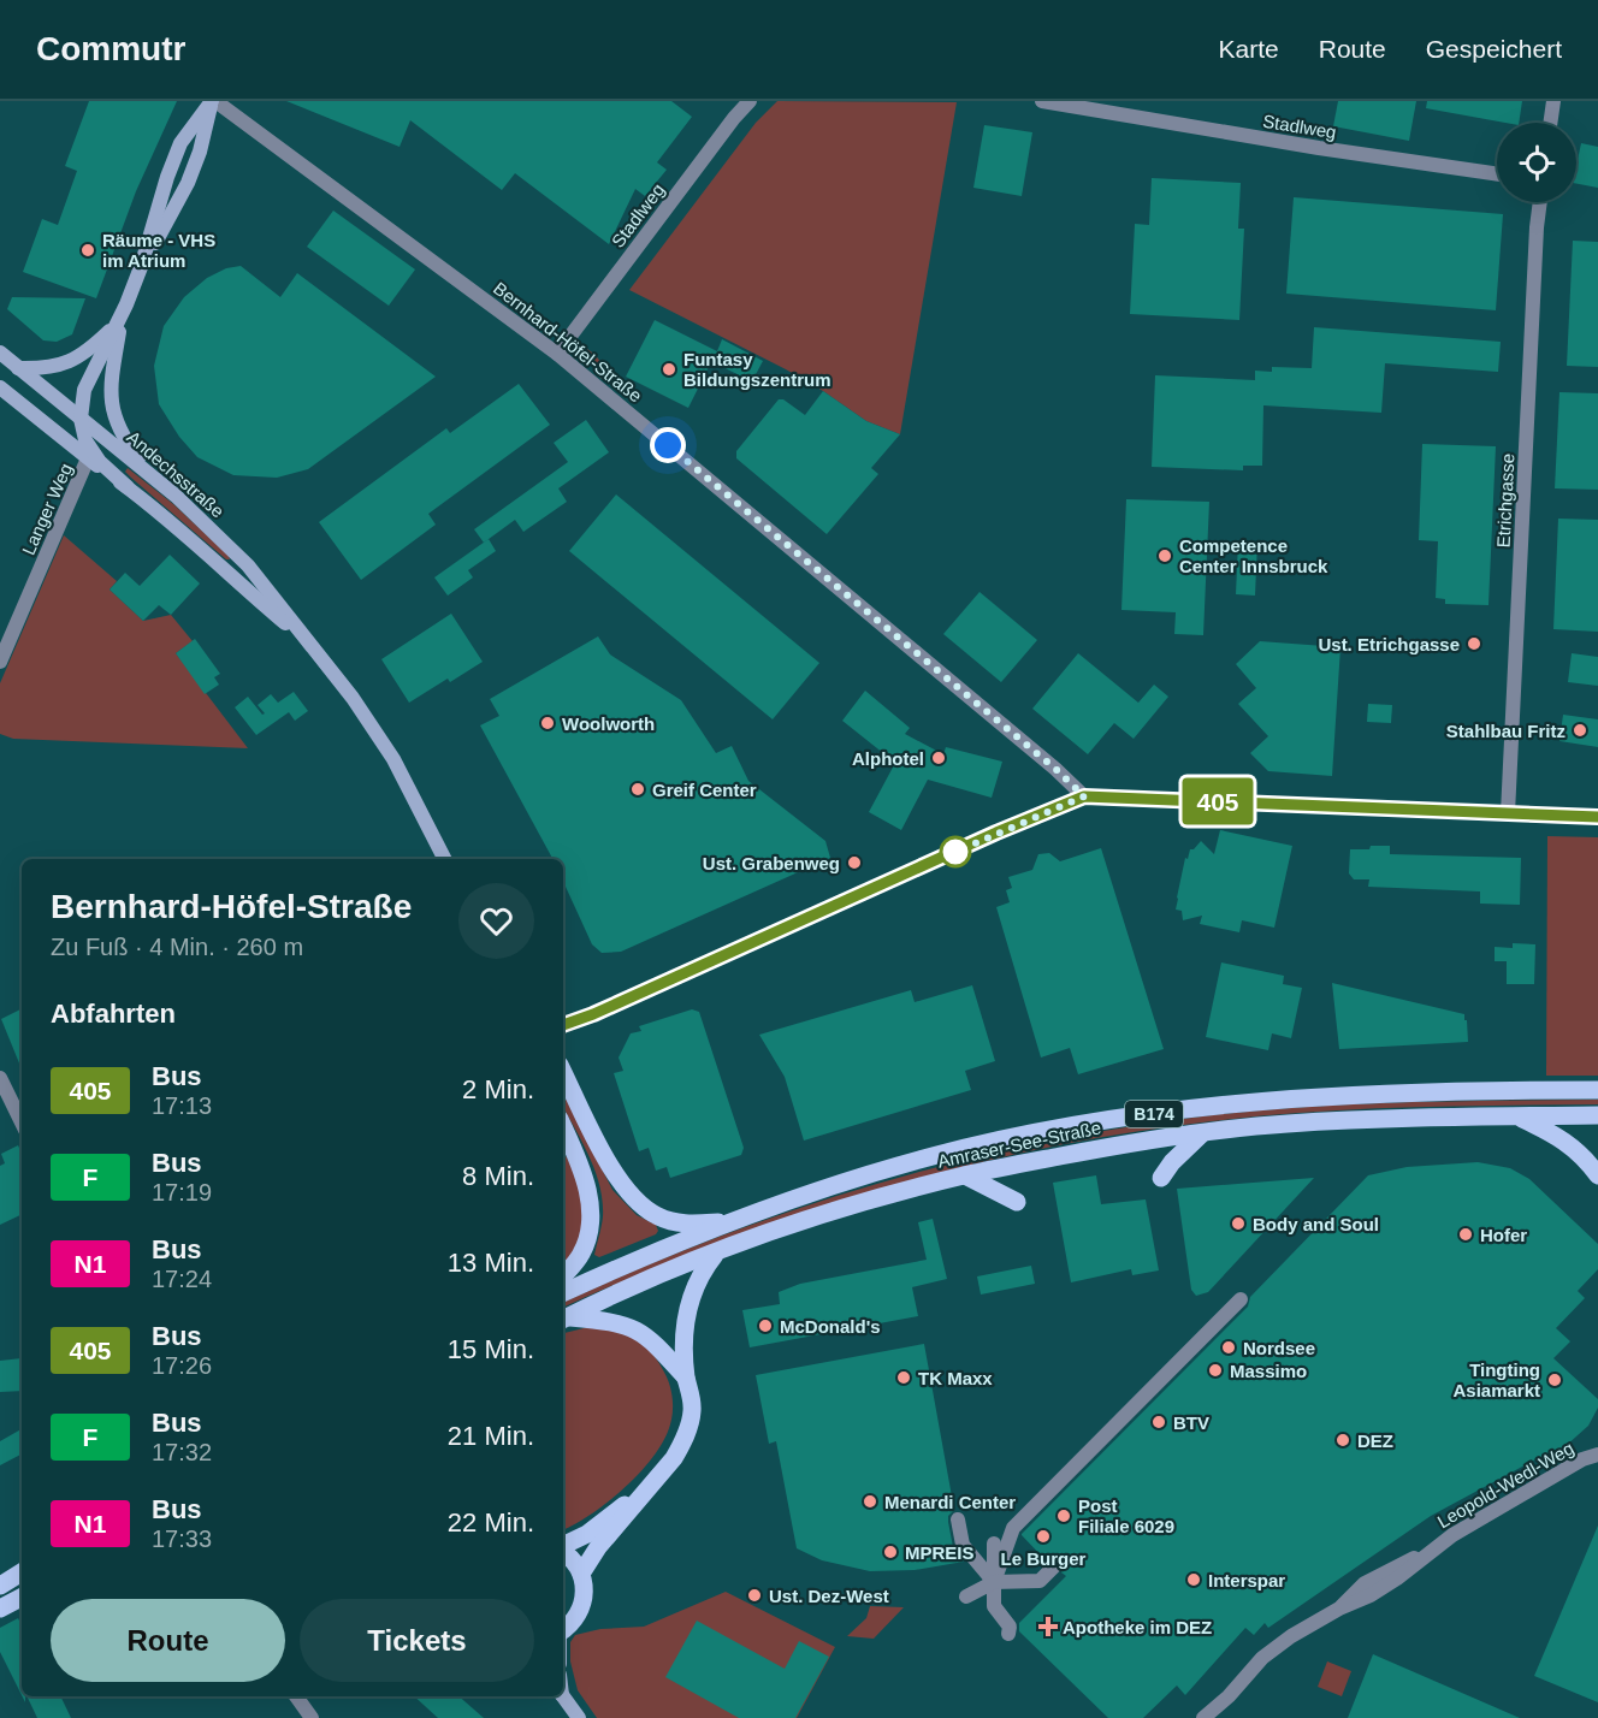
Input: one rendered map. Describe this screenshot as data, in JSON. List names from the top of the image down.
{
  "streets": {
    "main road": [
      "Andechsstraße",
      "Langer Weg",
      "B174",
      "Amraser-See-Straße"
    ],
    "street": [
      "Stadlweg",
      "Bernhard-Höfel-Straße",
      "Etrichgasse",
      "Leopold-Wedl-Weg"
    ]
  },
  "crossings": [
    ["Stadlweg", "Bernhard-Höfel-Straße"],
    ["Bernhard-Höfel-Straße", "Langer Weg"],
    ["Andechsstraße", "Langer Weg"]
  ],
  "places": {
    "other": [
      "Räume - VHS im Atrium",
      "Funtasy Bildungszentrum",
      "Competence Center Innsbruck",
      "Ust. Etrichgasse",
      "Woolworth",
      "Stahlbau Fritz",
      "Alphotel",
      "Greif Center",
      "Ust. Grabenweg",
      "Body and Soul",
      "Hofer",
      "McDonald's",
      "Nordsee",
      "Massimo",
      "TK Maxx",
      "Tingting Asiamarkt",
      "BTV",
      "DEZ",
      "Menardi Center",
      "Post Filiale 6029",
      "Le Burger",
      "MPREIS",
      "Interspar",
      "Ust. Dez-West"
    ],
    "health": ["Apotheke im DEZ"]
  },
  "lines": ["bus line 405"],
  "page": {
    "header": "Commutr",
    "nav": ["Karte", "Route", "Gespeichert"],
    "on_map": "405",
    "heading": [
      ["Bernhard-Höfel-Straße", "Zu Fuß · 4 Min. · 260 m"],
      "Abfahrten"
    ],
    "list": [
      {
        "mark": "405",
        "name": "Bus",
        "note": "17:13",
        "value": "2 Min."
      },
      {
        "mark": "F",
        "name": "Bus",
        "note": "17:19",
        "value": "8 Min."
      },
      {
        "mark": "N1",
        "name": "Bus",
        "note": "17:24",
        "value": "13 Min."
      },
      {
        "mark": "405",
        "name": "Bus",
        "note": "17:26",
        "value": "15 Min."
      },
      {
        "mark": "F",
        "name": "Bus",
        "note": "17:32",
        "value": "21 Min."
      },
      {
        "mark": "N1",
        "name": "Bus",
        "note": "17:33",
        "value": "22 Min."
      }
    ],
    "buttons": ["Route", "Tickets"]
  }
}
